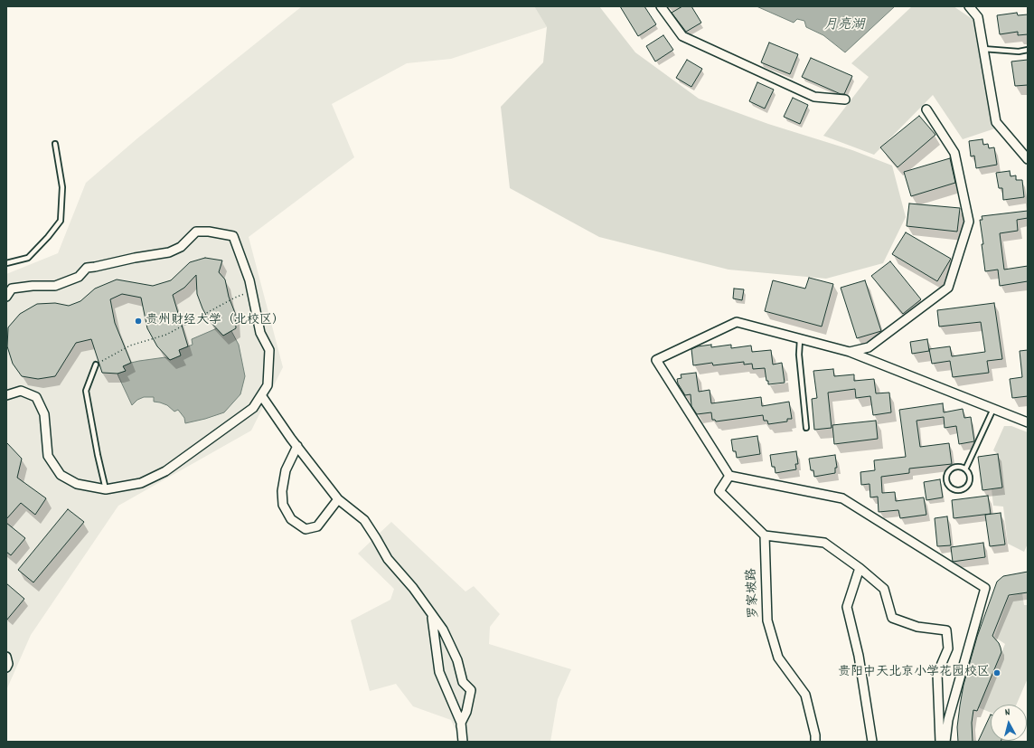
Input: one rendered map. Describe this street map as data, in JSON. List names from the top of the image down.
{
  "streets": {
    "street": ["罗家坡路"]
  },
  "water": ["月亮湖"],
  "places": ["贵州财经大学（北校区）", "贵阳中天北京小学花园校区"],
  "north": "top"
}
